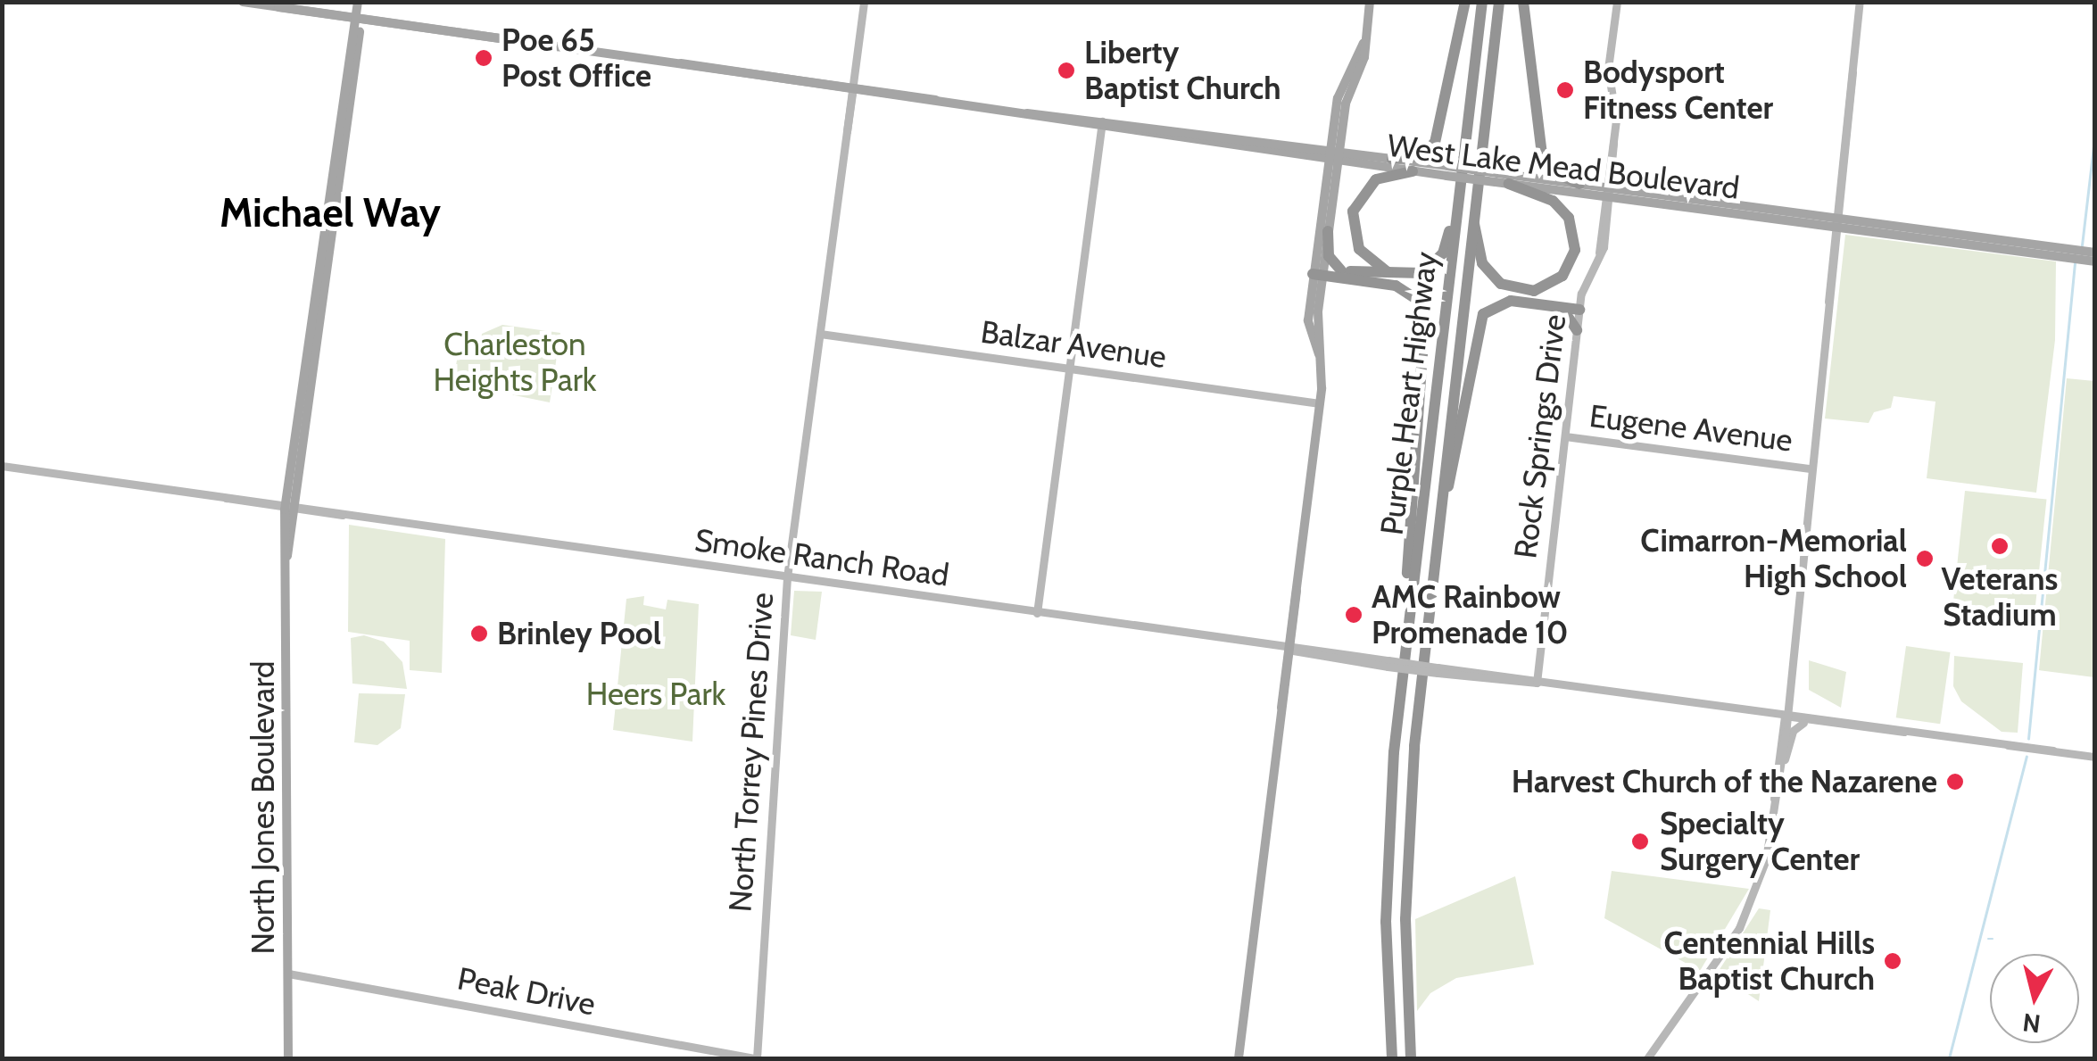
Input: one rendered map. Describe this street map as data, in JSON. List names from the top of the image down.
{
  "streets": {
    "highway": ["Purple Heart Highway"],
    "main road": [
      "West Lake Mead Boulevard",
      "Balzar Avenue",
      "Eugene Avenue",
      "Rock Springs Drive",
      "Smoke Ranch Road",
      "North Torrey Pines Drive",
      "North Jones Boulevard",
      "Peak Drive"
    ]
  },
  "crossings": [
    ["West Lake Mead Boulevard", "Rock Springs Drive"],
    ["West Lake Mead Boulevard", "North Torrey Pines Drive"],
    ["West Lake Mead Boulevard", "North Jones Boulevard"],
    ["Balzar Avenue", "North Torrey Pines Drive"],
    ["Eugene Avenue", "Rock Springs Drive"],
    ["Rock Springs Drive", "Smoke Ranch Road"],
    ["Smoke Ranch Road", "North Torrey Pines Drive"],
    ["Smoke Ranch Road", "North Jones Boulevard"],
    ["North Torrey Pines Drive", "Peak Drive"],
    ["North Jones Boulevard", "Peak Drive"]
  ],
  "districts": ["Michael Way"],
  "parks": ["Charleston Heights Park", "Heers Park"],
  "places": [
    "Poe 65 Post Office",
    "Liberty Baptist Church",
    "Bodysport Fitness Center",
    "Veterans Stadium",
    "Cimarron-Memorial High School",
    "AMC Rainbow Promenade 10",
    "Brinley Pool",
    "Harvest Church of the Nazarene",
    "Specialty Surgery Center",
    "Centennial Hills Baptist Church"
  ],
  "north": "bottom"
}
